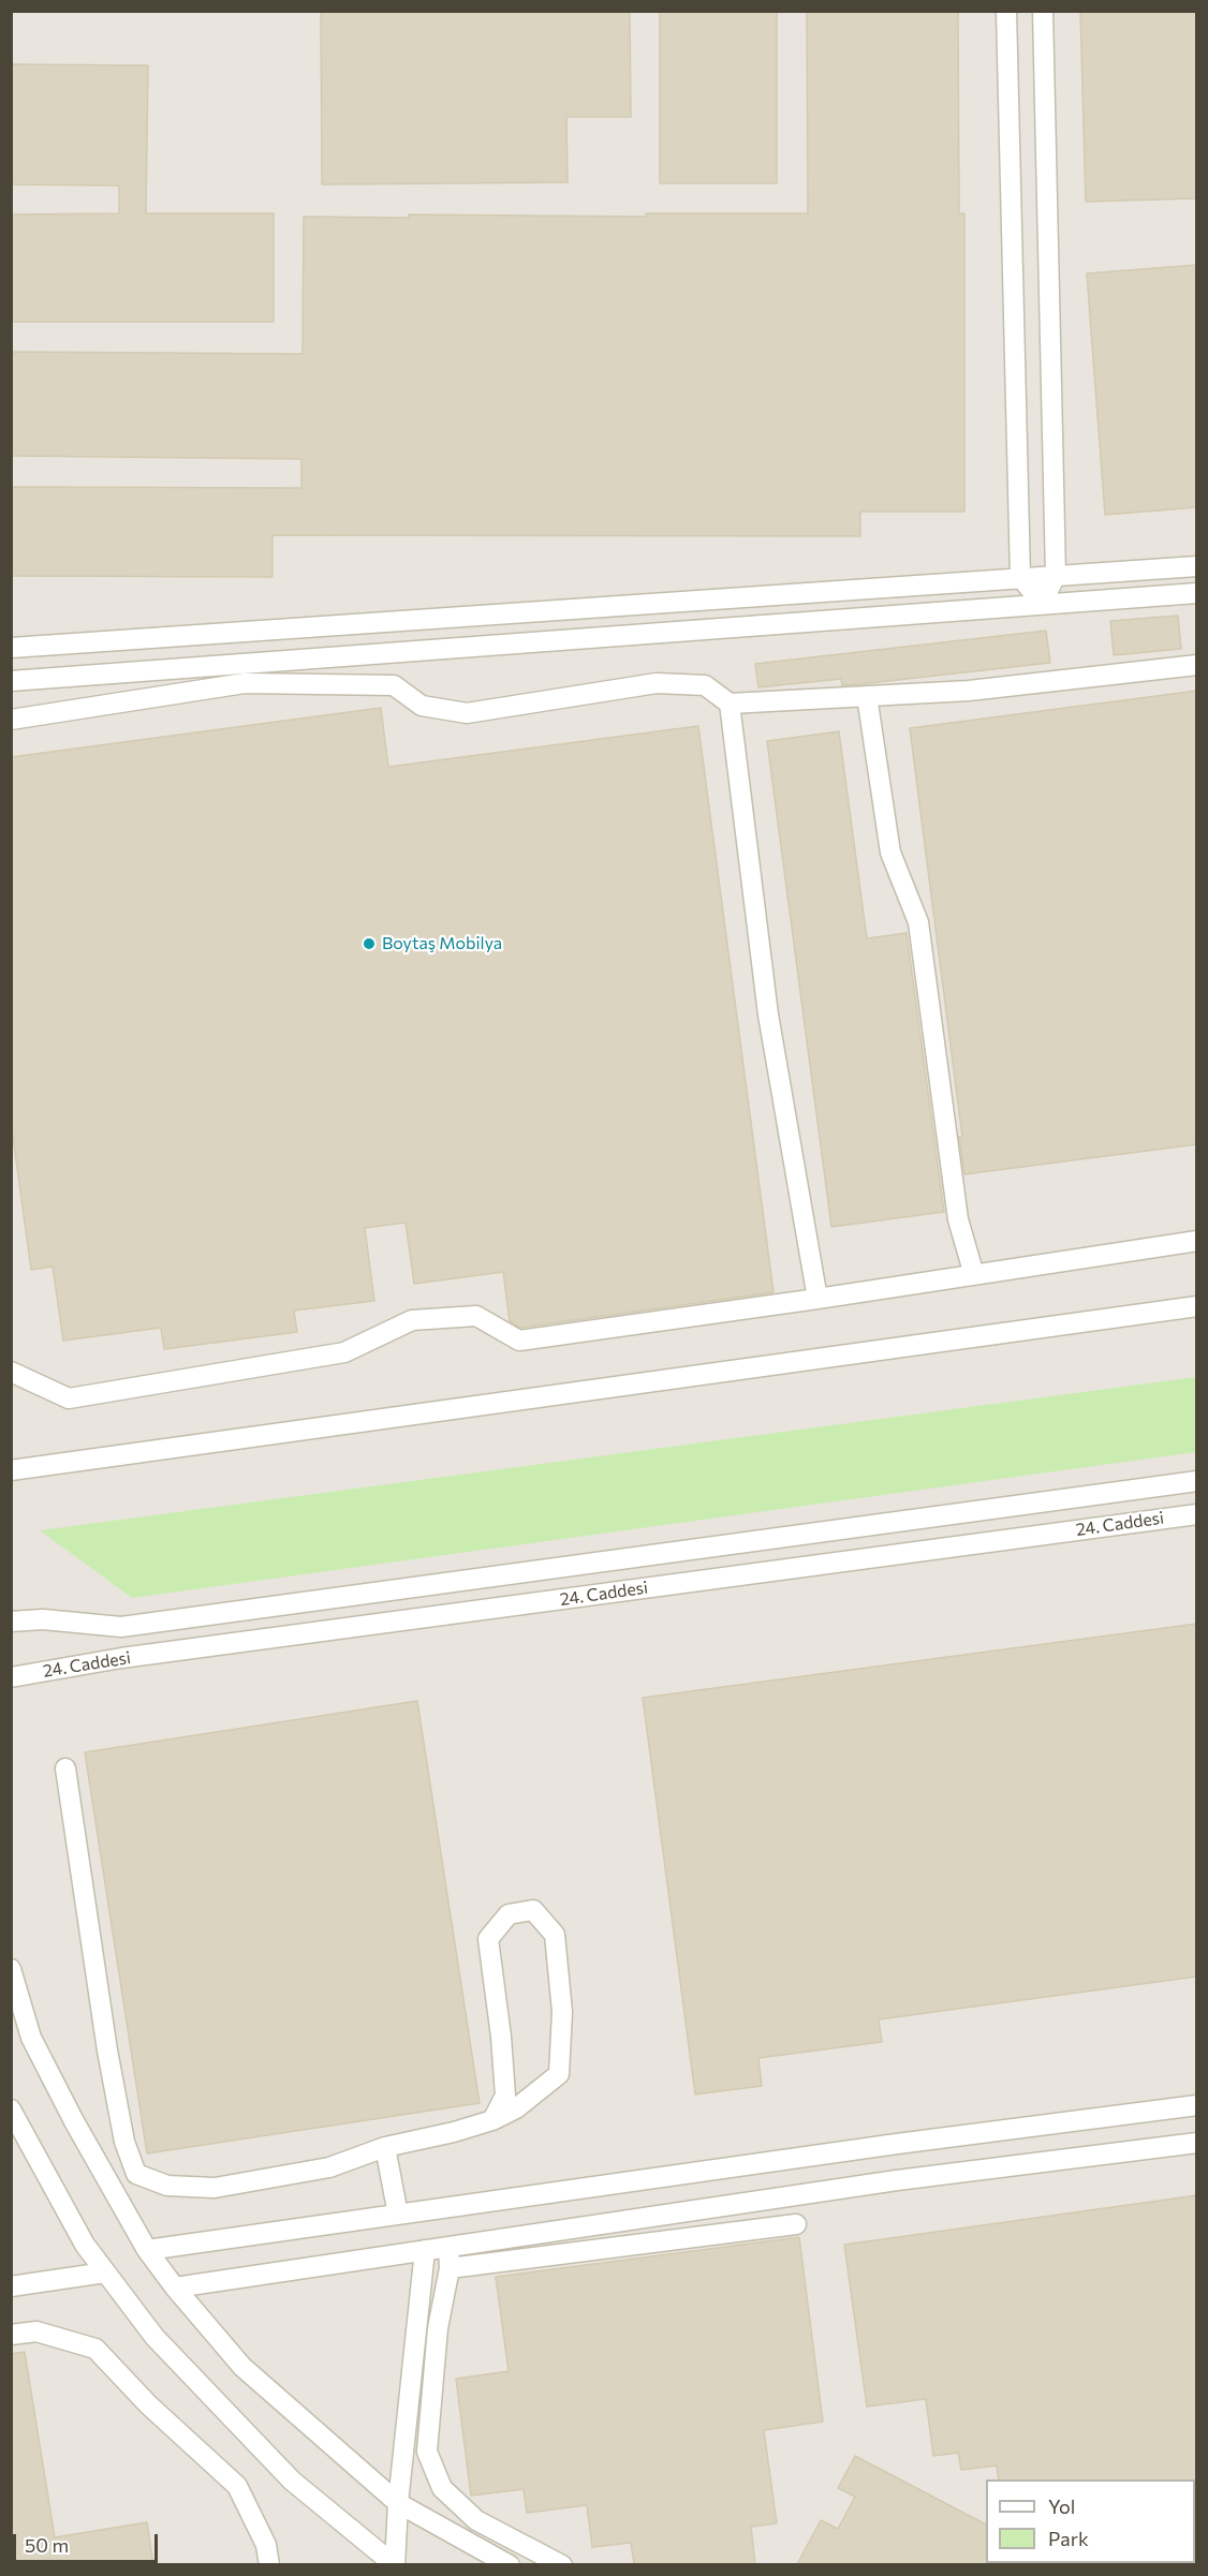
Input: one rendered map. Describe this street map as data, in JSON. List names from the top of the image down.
{
  "streets": {
    "street": ["24. Caddesi"]
  },
  "places": ["Boytaş Mobilya"],
  "legend": ["Yol", "Park"],
  "scale_bar": "50 m"
}
